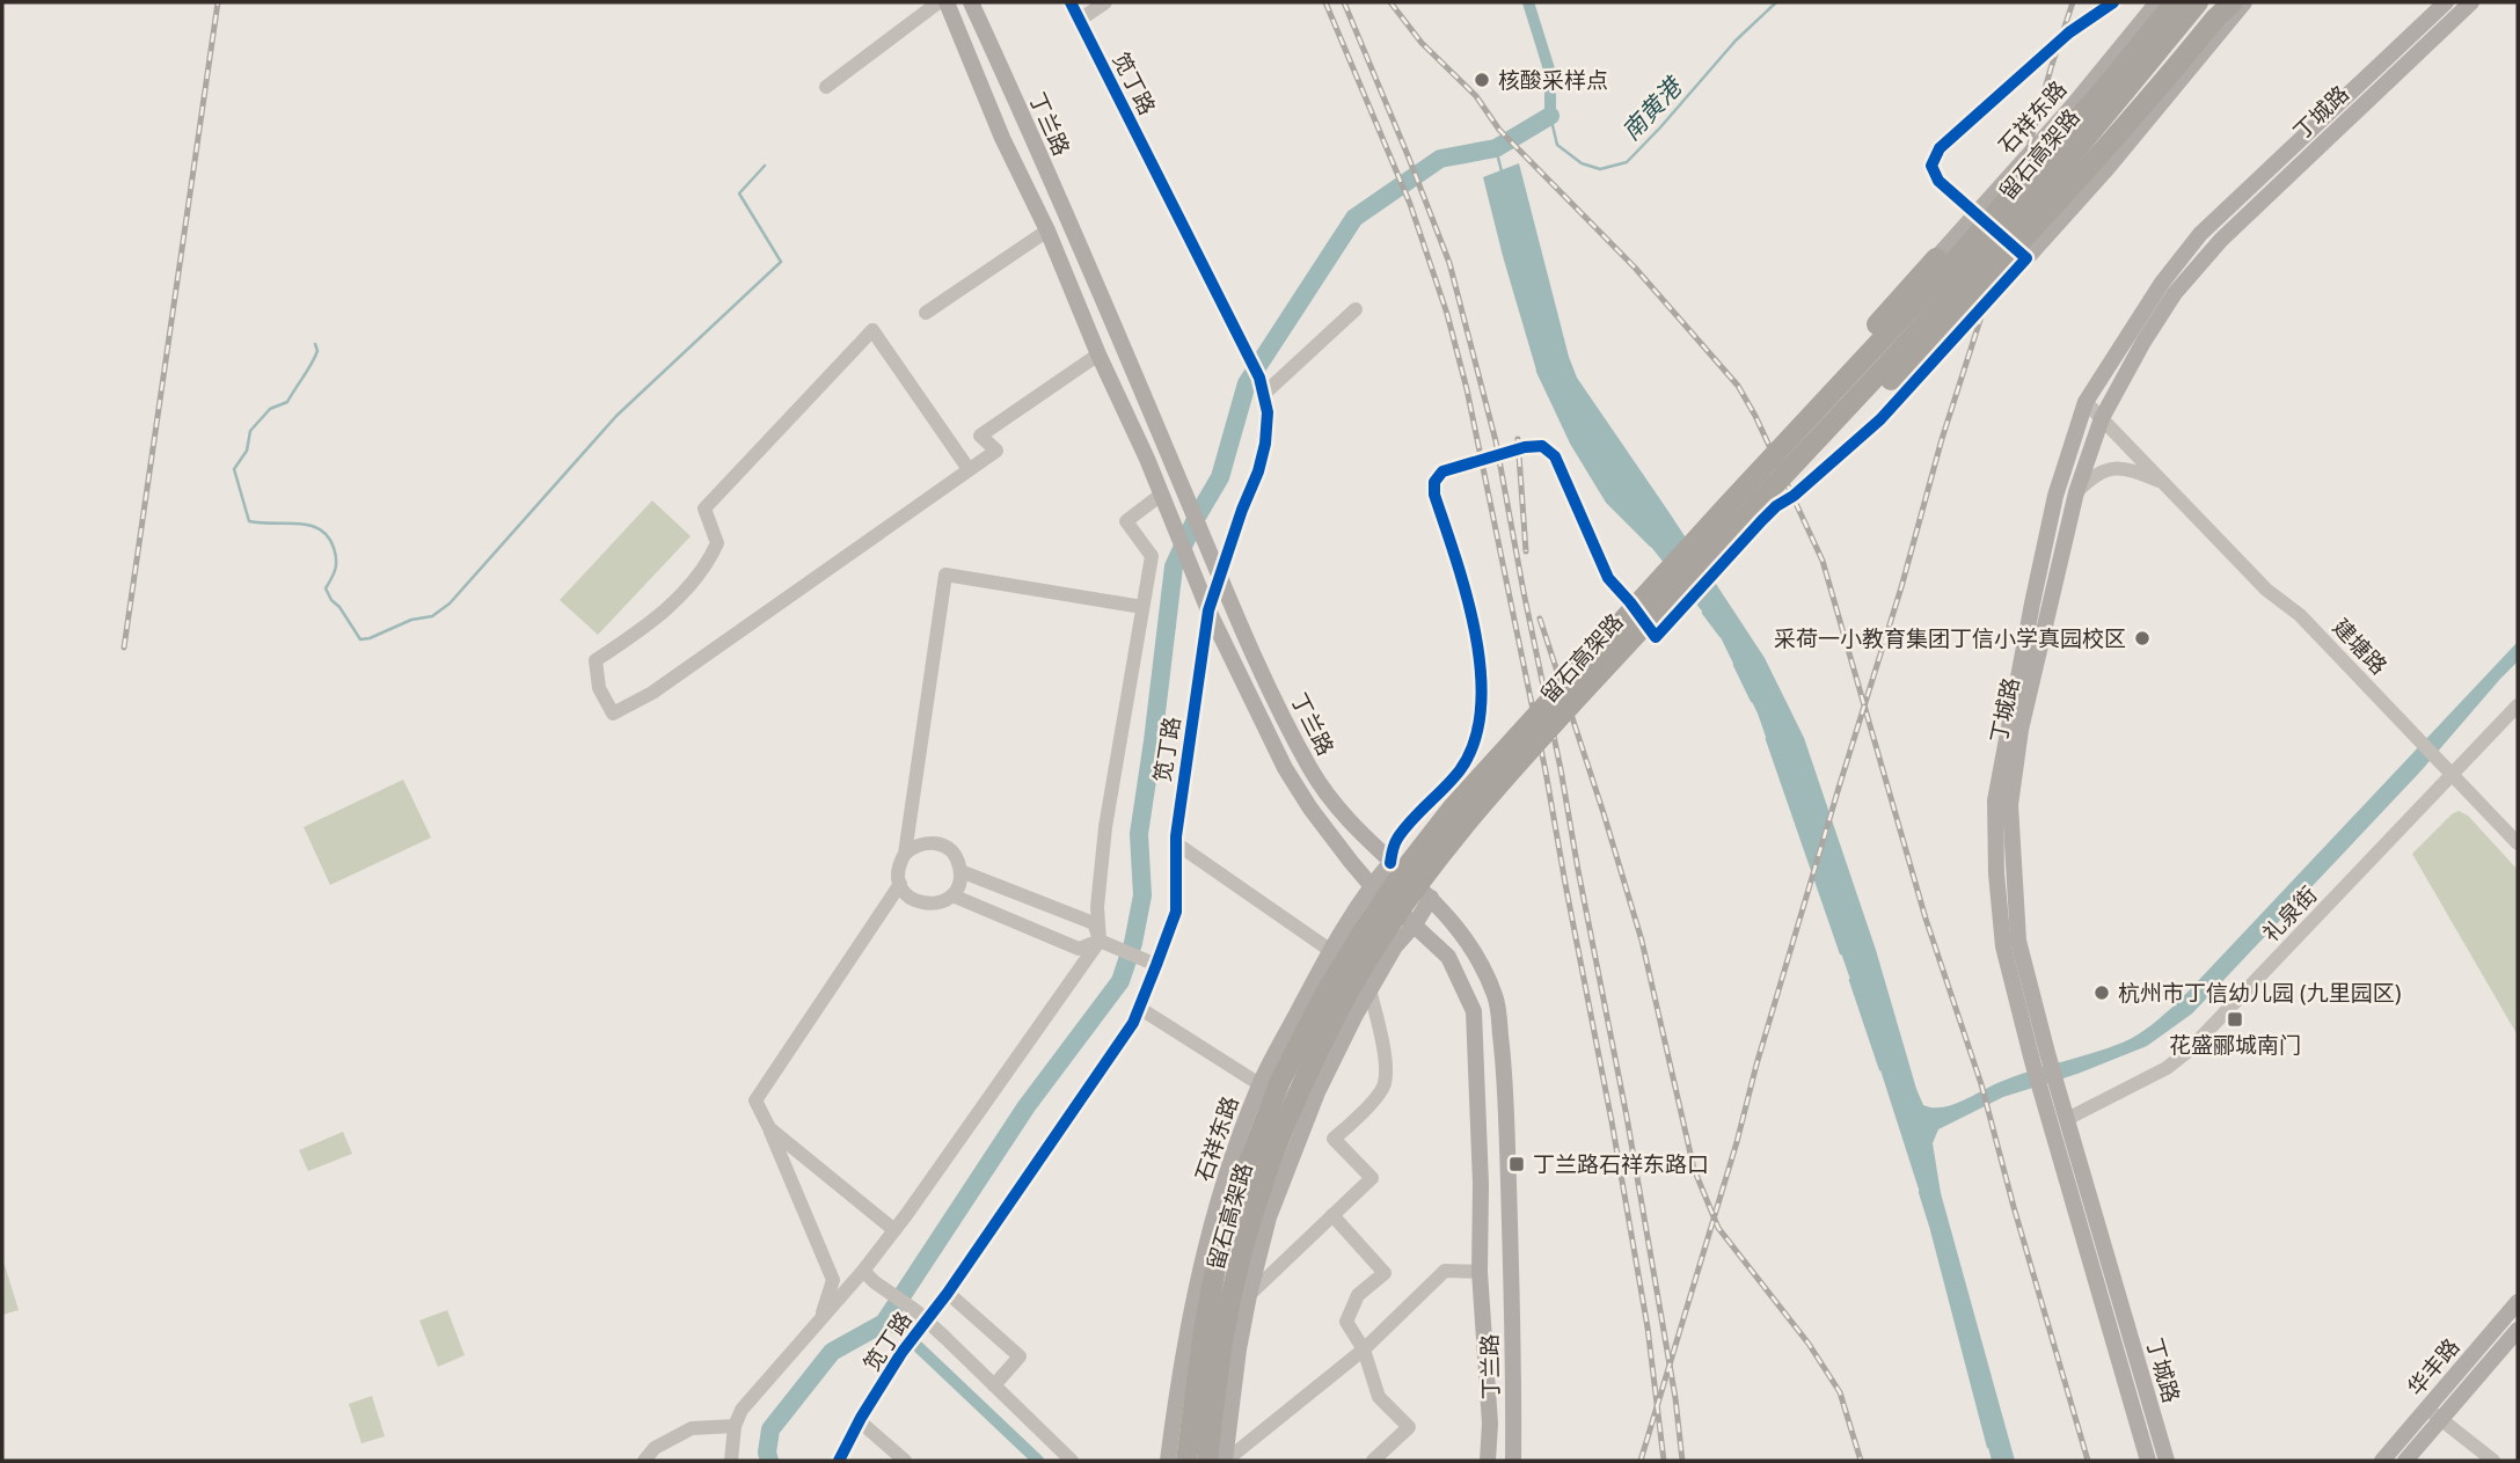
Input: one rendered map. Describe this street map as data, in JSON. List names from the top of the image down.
{
  "streets": {
    "highway": ["留石高架路"],
    "main road": [
      "丁城路",
      "石祥东路",
      "丁兰路",
      "华丰路"
    ],
    "street": ["笕丁路", "建塘路", "礼泉街"]
  },
  "crossings": [
    ["笕丁路", "丁兰路"],
    ["丁城路", "建塘路"],
    ["丁城路", "礼泉街"],
    ["石祥东路", "丁兰路"],
    ["建塘路", "礼泉街"]
  ],
  "water": ["南黄港"],
  "places": {
    "other": ["核酸采样点", "采荷一小教育集团丁信小学真园校区", "杭州市丁信幼儿园 (九里园区)"],
    "transit": ["花盛郦城南门", "丁兰路石祥东路口"]
  }
}
